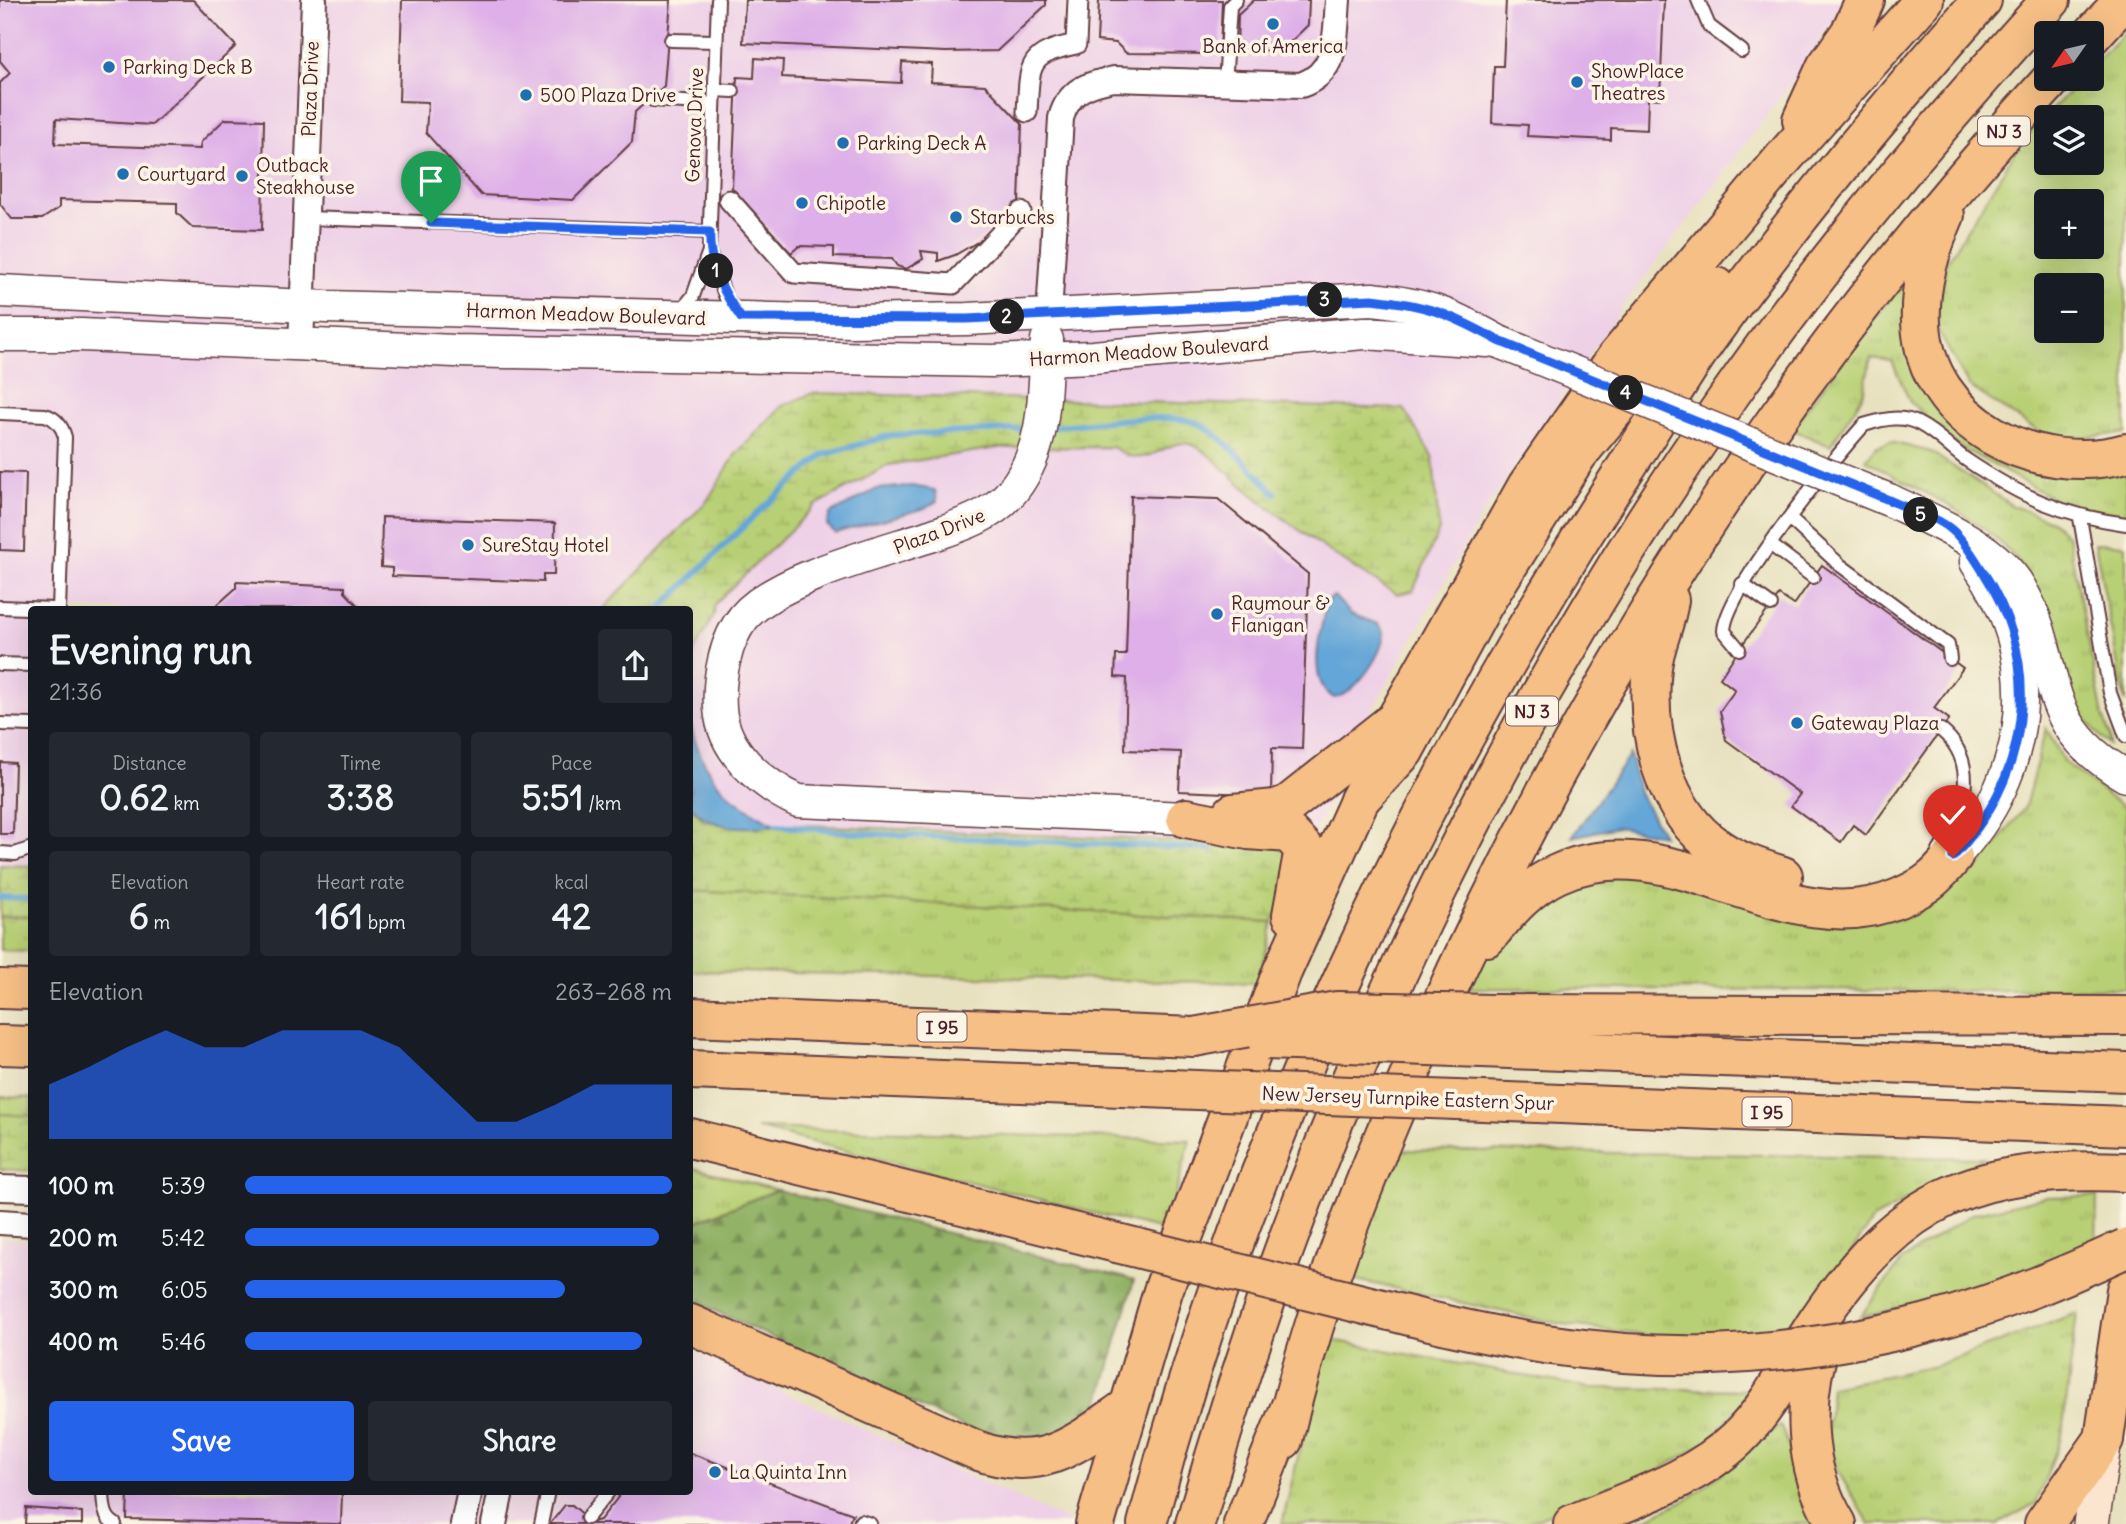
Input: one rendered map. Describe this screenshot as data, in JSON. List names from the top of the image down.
{
  "streets": {
    "main road": ["NJ 3", "I 95", "New Jersey Turnpike Eastern Spur"],
    "street": ["Plaza Drive", "Harmon Meadow Boulevard"],
    "lane": ["Genova Drive"]
  },
  "crossings": [
    ["Plaza Drive", "Harmon Meadow Boulevard"],
    ["Genova Drive", "Harmon Meadow Boulevard"]
  ],
  "places": [
    "Bank of America",
    "Parking Deck B",
    "ShowPlace Theatres",
    "500 Plaza Drive",
    "Parking Deck A",
    "Courtyard",
    "Outback Steakhouse",
    "Chipotle",
    "Starbucks",
    "SureStay Hotel",
    "Raymour & Flanigan",
    "Gateway Plaza",
    "La Quinta Inn"
  ],
  "north": "bottom left",
  "page": {
    "map_buttons": ["+", "−"],
    "pins": [
      "1",
      "3",
      "2",
      "4",
      "5"
    ],
    "heading": ["Evening run", "21:36"],
    "stats": [
      ["Distance", "0.62 km"],
      ["Time", "3:38"],
      ["Pace", "5:51 /km"],
      ["Elevation", "6 m"],
      ["Heart rate", "161 bpm"],
      ["kcal", "42"]
    ],
    "chart": ["Elevation", "263–268 m"],
    "list": [
      {
        "name": "100 m",
        "note": "5:39"
      },
      {
        "name": "200 m",
        "note": "5:42"
      },
      {
        "name": "300 m",
        "note": "6:05"
      },
      {
        "name": "400 m",
        "note": "5:46"
      }
    ],
    "buttons": ["Save", "Share"]
  }
}
